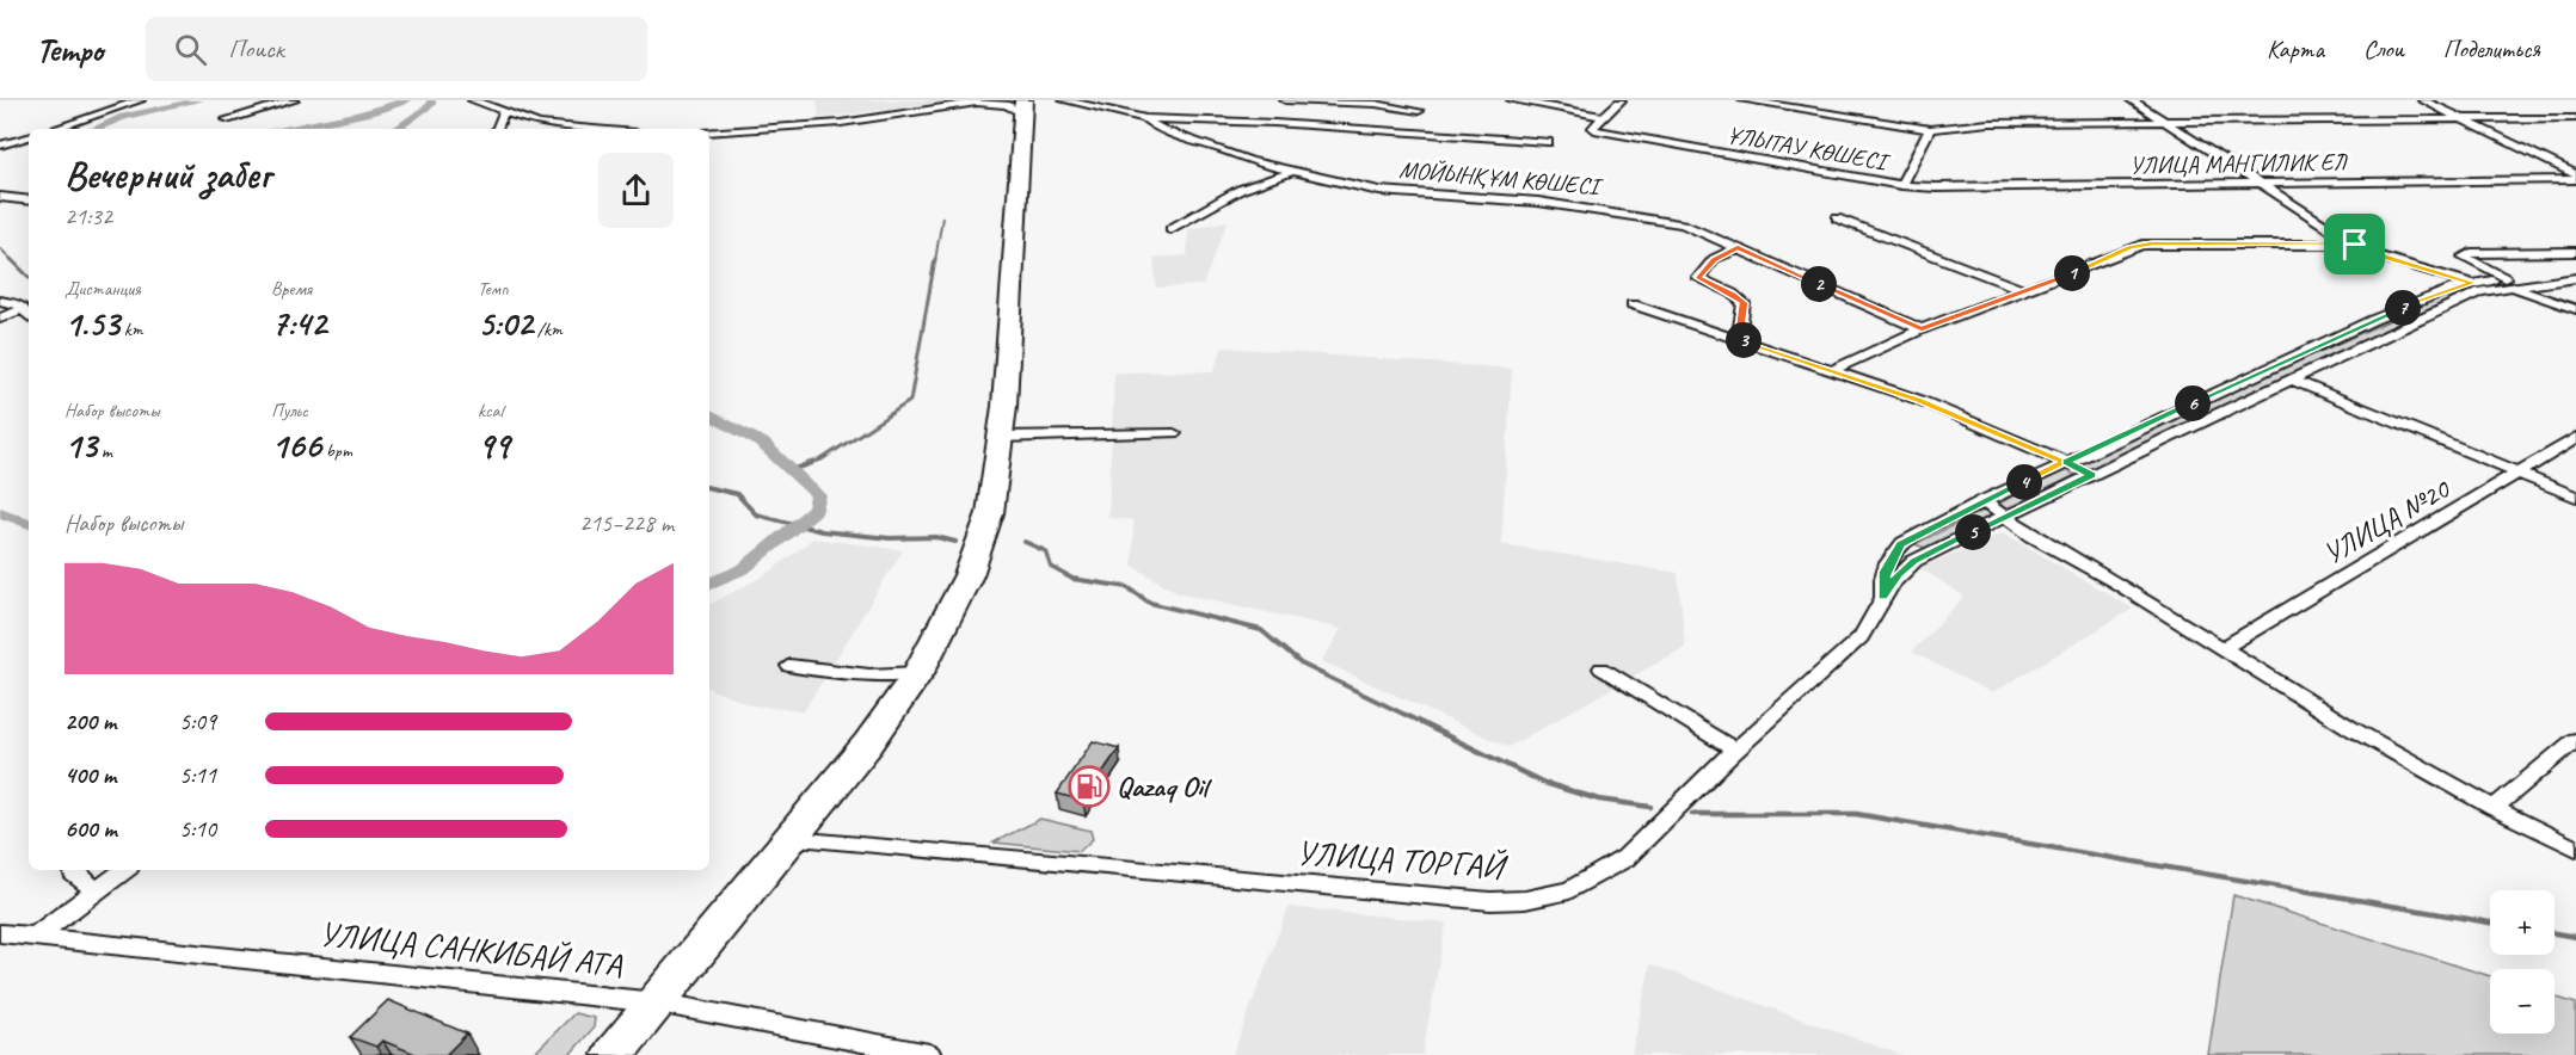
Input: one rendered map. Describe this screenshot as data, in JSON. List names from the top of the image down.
{
  "streets": {
    "street": [
      "ҰЛЫТАУ КӨШЕСІ",
      "УЛИЦА МАНГИЛИК ЕЛ",
      "МОЙЫНҚҰМ КӨШЕСІ",
      "УЛИЦА №20",
      "УЛИЦА ТОРГАЙ",
      "УЛИЦА САНКИБАЙ АТА"
    ]
  },
  "crossings": [
    ["ҰЛЫТАУ КӨШЕСІ", "УЛИЦА МАНГИЛИК ЕЛ"]
  ],
  "places": {
    "fuel station": ["Qazaq Oil"]
  },
  "page": {
    "header": "Tempo",
    "search": "Поиск",
    "nav": ["Карта", "Слои", "Поделиться"],
    "heading": ["Вечерний забег", "21:32"],
    "stats": [
      ["Дистанция", "1.53 km"],
      ["Время", "7:42"],
      ["Темп", "5:02 /km"],
      ["Набор высоты", "13 m"],
      ["Пульс", "166 bpm"],
      ["kcal", "99"]
    ],
    "pins": [
      "1",
      "2",
      "7",
      "3",
      "6",
      "4",
      "5"
    ],
    "chart": ["Набор высоты", "215–228 m"],
    "list": [
      {
        "name": "200 m",
        "note": "5:09"
      },
      {
        "name": "400 m",
        "note": "5:11"
      },
      {
        "name": "600 m",
        "note": "5:10"
      }
    ],
    "map_buttons": ["+", "−"]
  }
}
